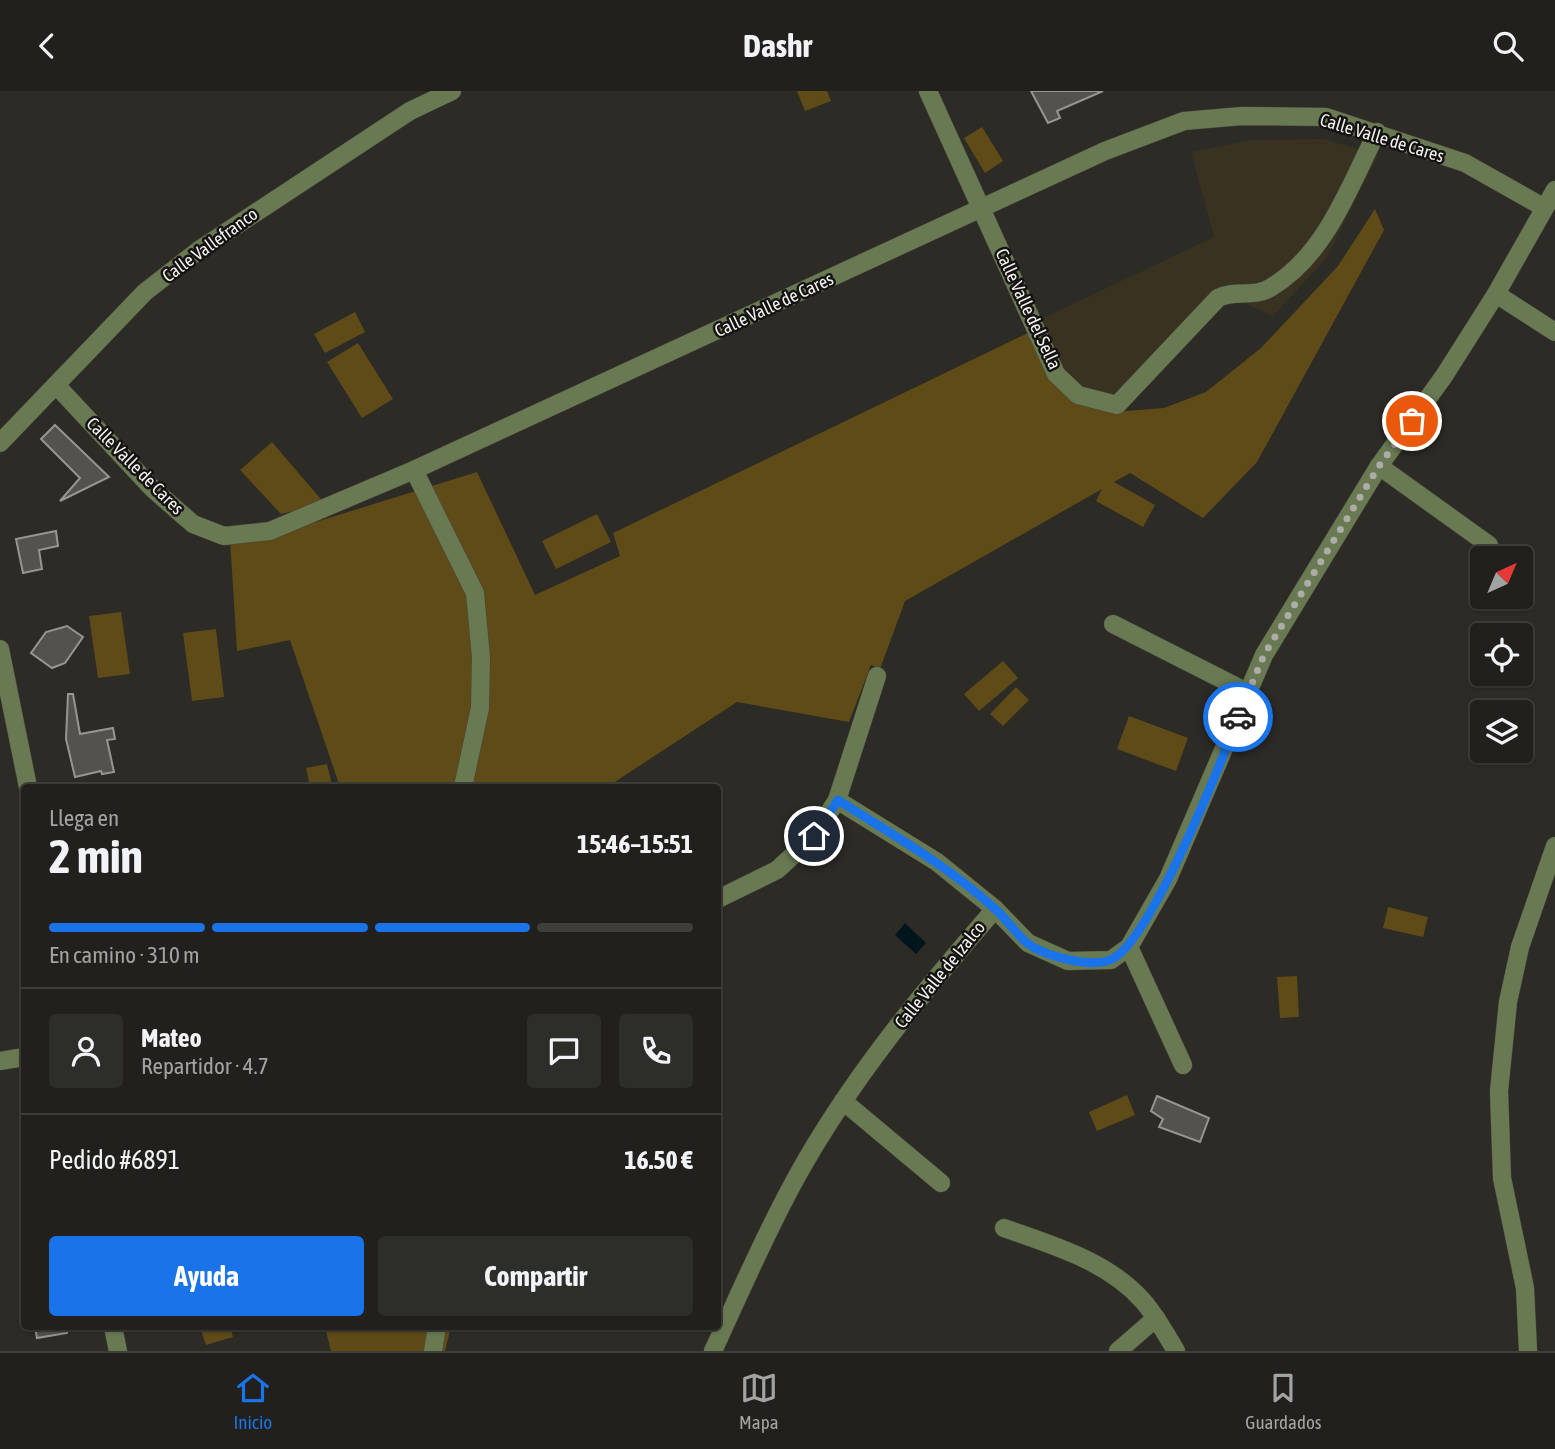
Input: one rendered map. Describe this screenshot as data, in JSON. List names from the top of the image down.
{
  "streets": {
    "street": [
      "Calle Valle de Cares",
      "Calle Vallefranco",
      "Calle Valle del Sella",
      "Calle Valle de Izalco"
    ]
  },
  "crossings": [
    ["Calle Valle de Cares", "Calle Vallefranco"],
    ["Calle Valle de Cares", "Calle Valle del Sella"]
  ],
  "north": "top right",
  "page": {
    "header": "Dashr",
    "heading": ["2 min", "Llega en", "15:46–15:51"],
    "panel": [
      "Mateo",
      "Repartidor · 4.7",
      "Pedido #6891",
      "16.50 €"
    ],
    "bar": "En camino · 310 m",
    "buttons": ["Ayuda", "Compartir"],
    "tabs": ["Inicio", "Mapa", "Guardados"]
  }
}
